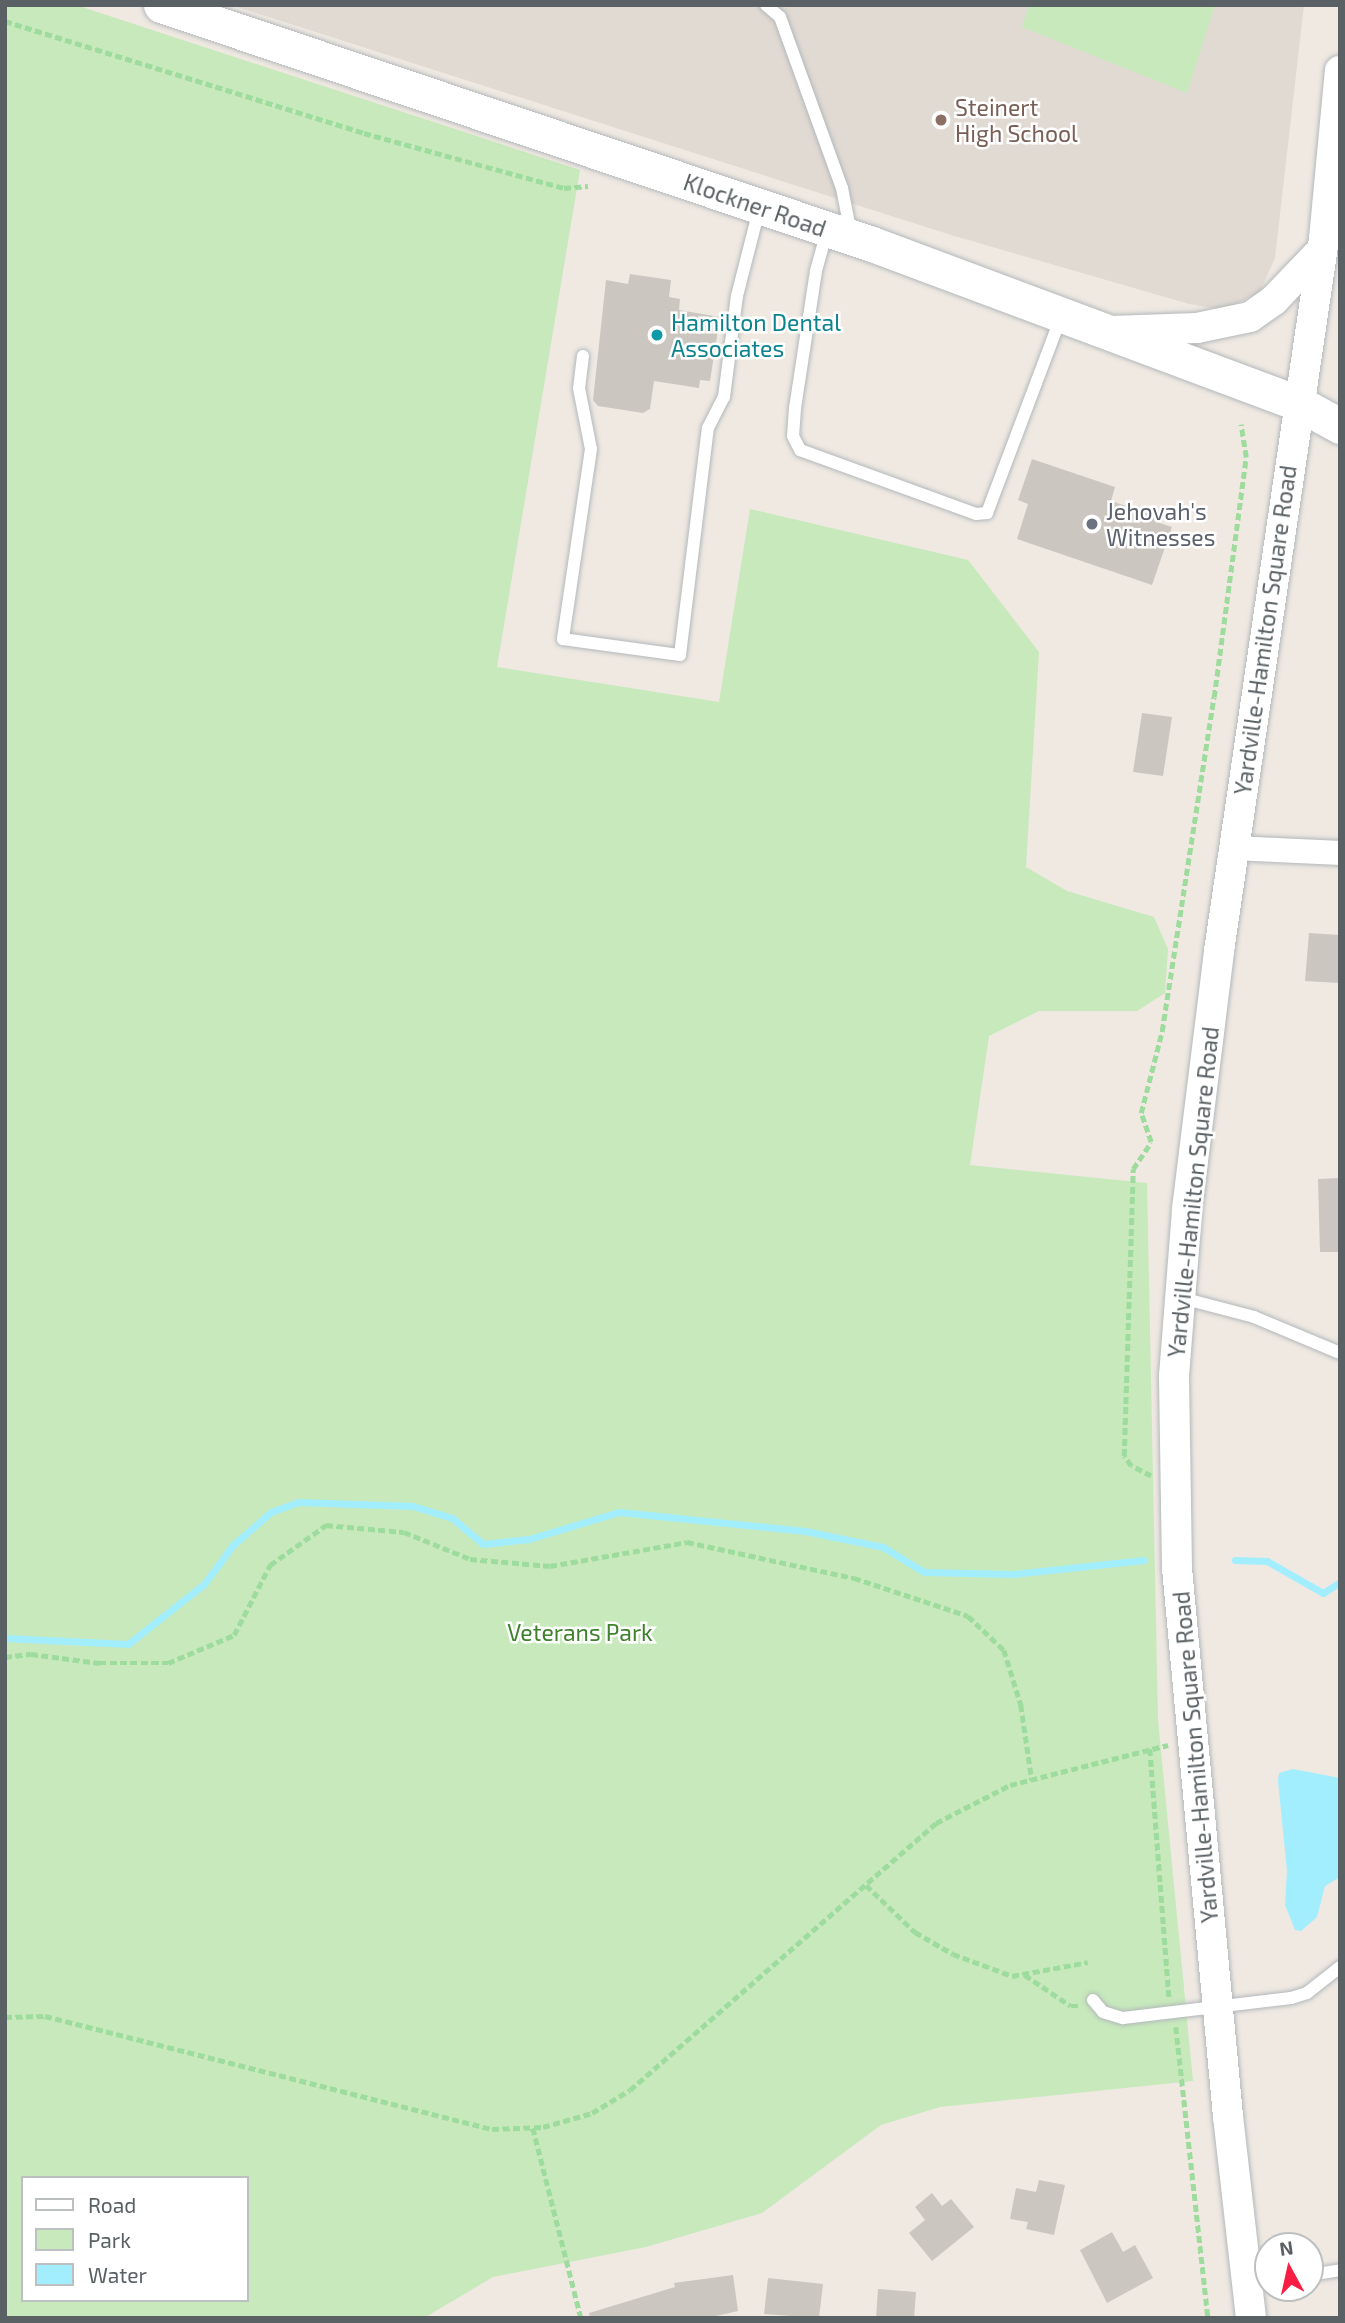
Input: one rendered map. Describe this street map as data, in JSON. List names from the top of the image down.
{
  "streets": {
    "main road": ["Klockner Road"],
    "street": ["Yardville-Hamilton Square Road"]
  },
  "crossings": [
    ["Klockner Road", "Yardville-Hamilton Square Road"]
  ],
  "parks": ["Veterans Park"],
  "places": ["Steinert High School", "Hamilton Dental Associates", "Jehovah's Witnesses"],
  "legend": ["Road", "Park", "Water"],
  "north": "top"
}
